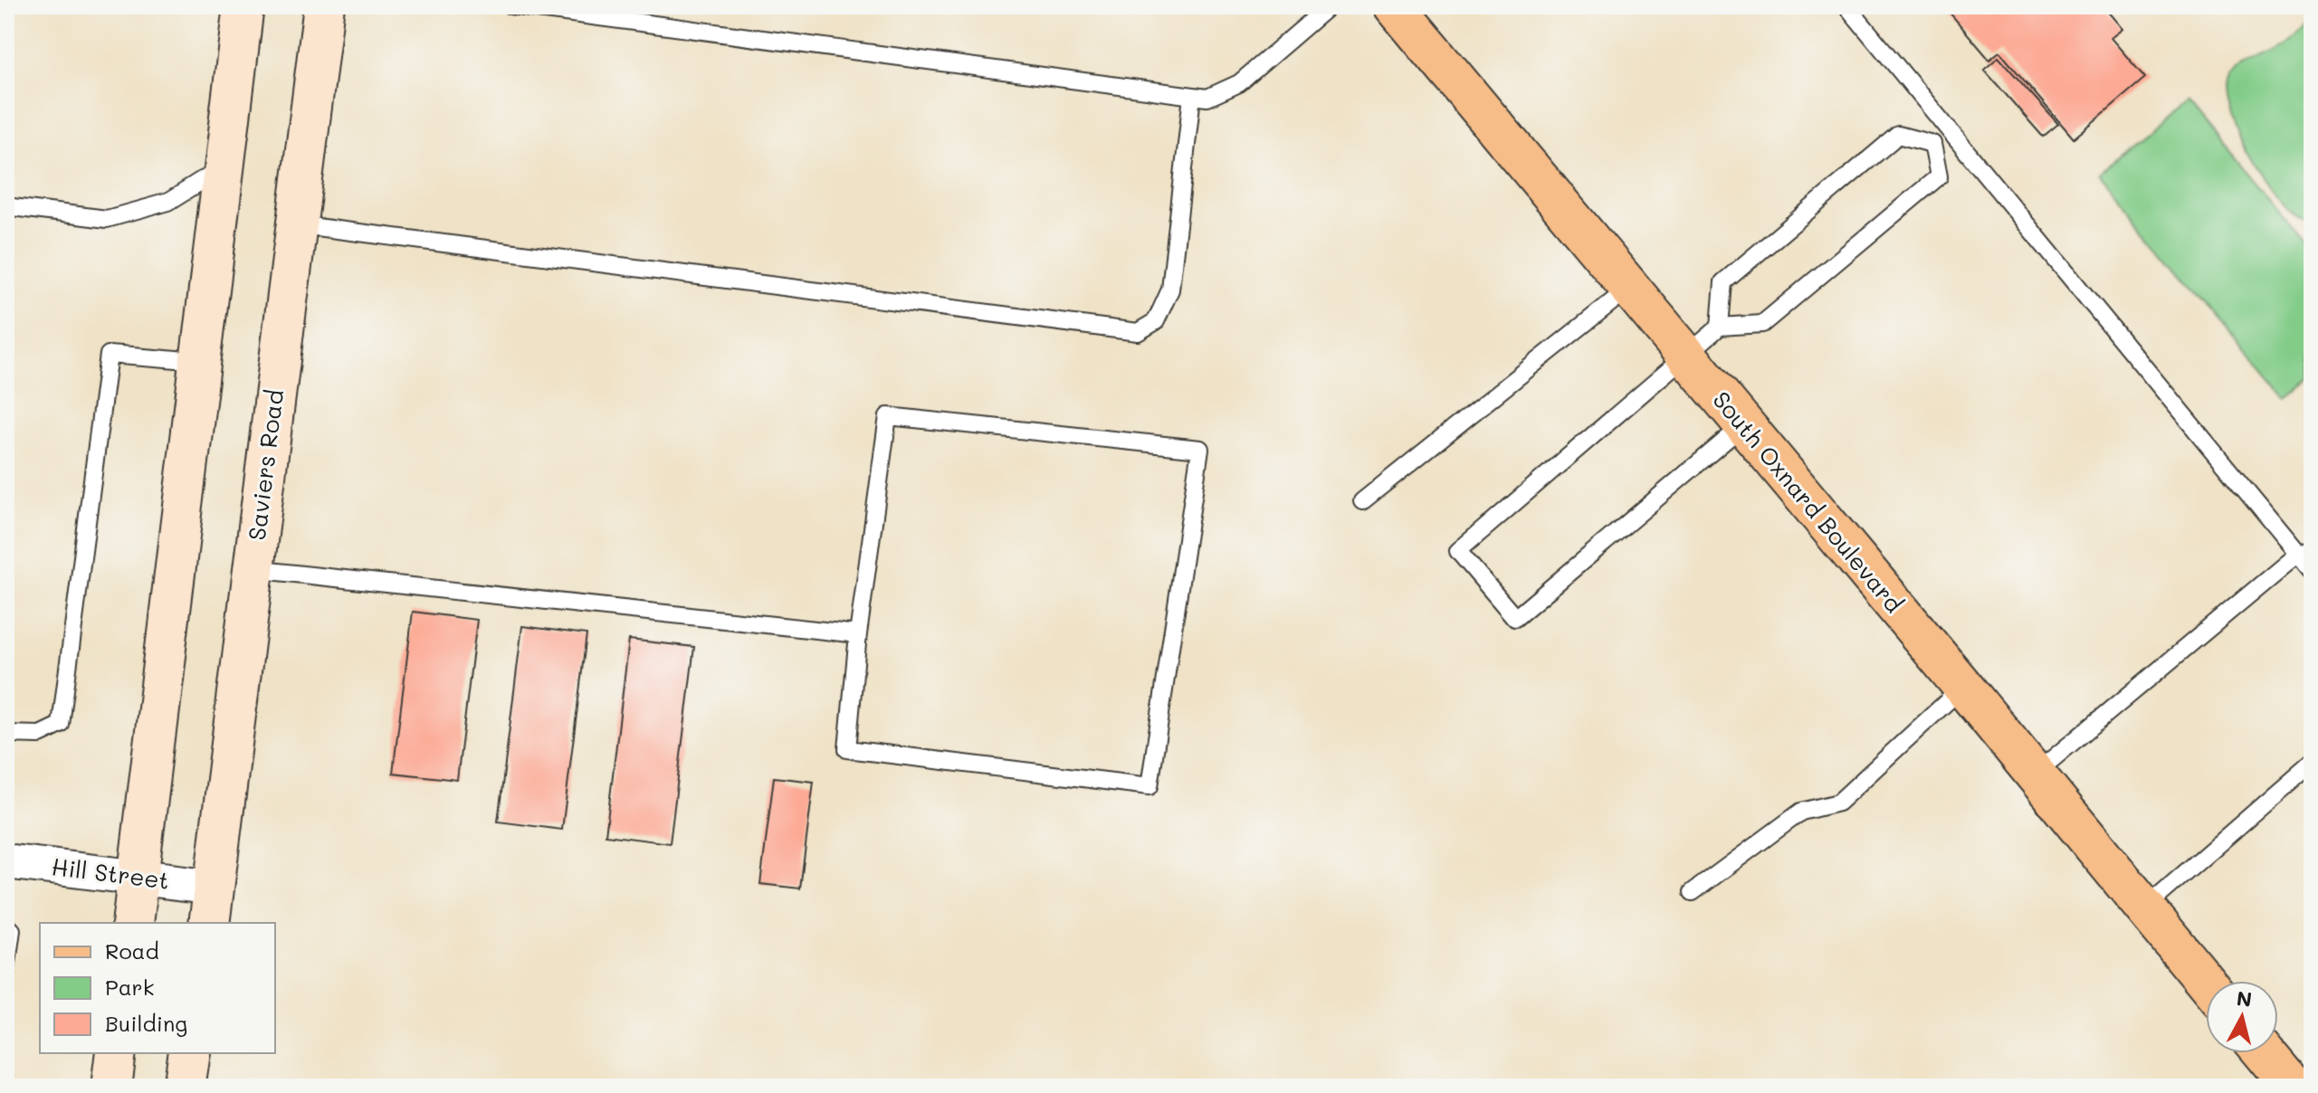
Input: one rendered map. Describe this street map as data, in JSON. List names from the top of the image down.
{
  "streets": {
    "main road": ["Saviers Road", "South Oxnard Boulevard"],
    "street": ["Hill Street"]
  },
  "crossings": [
    ["Saviers Road", "Hill Street"]
  ],
  "legend": ["Road", "Park", "Building"],
  "north": "top"
}
